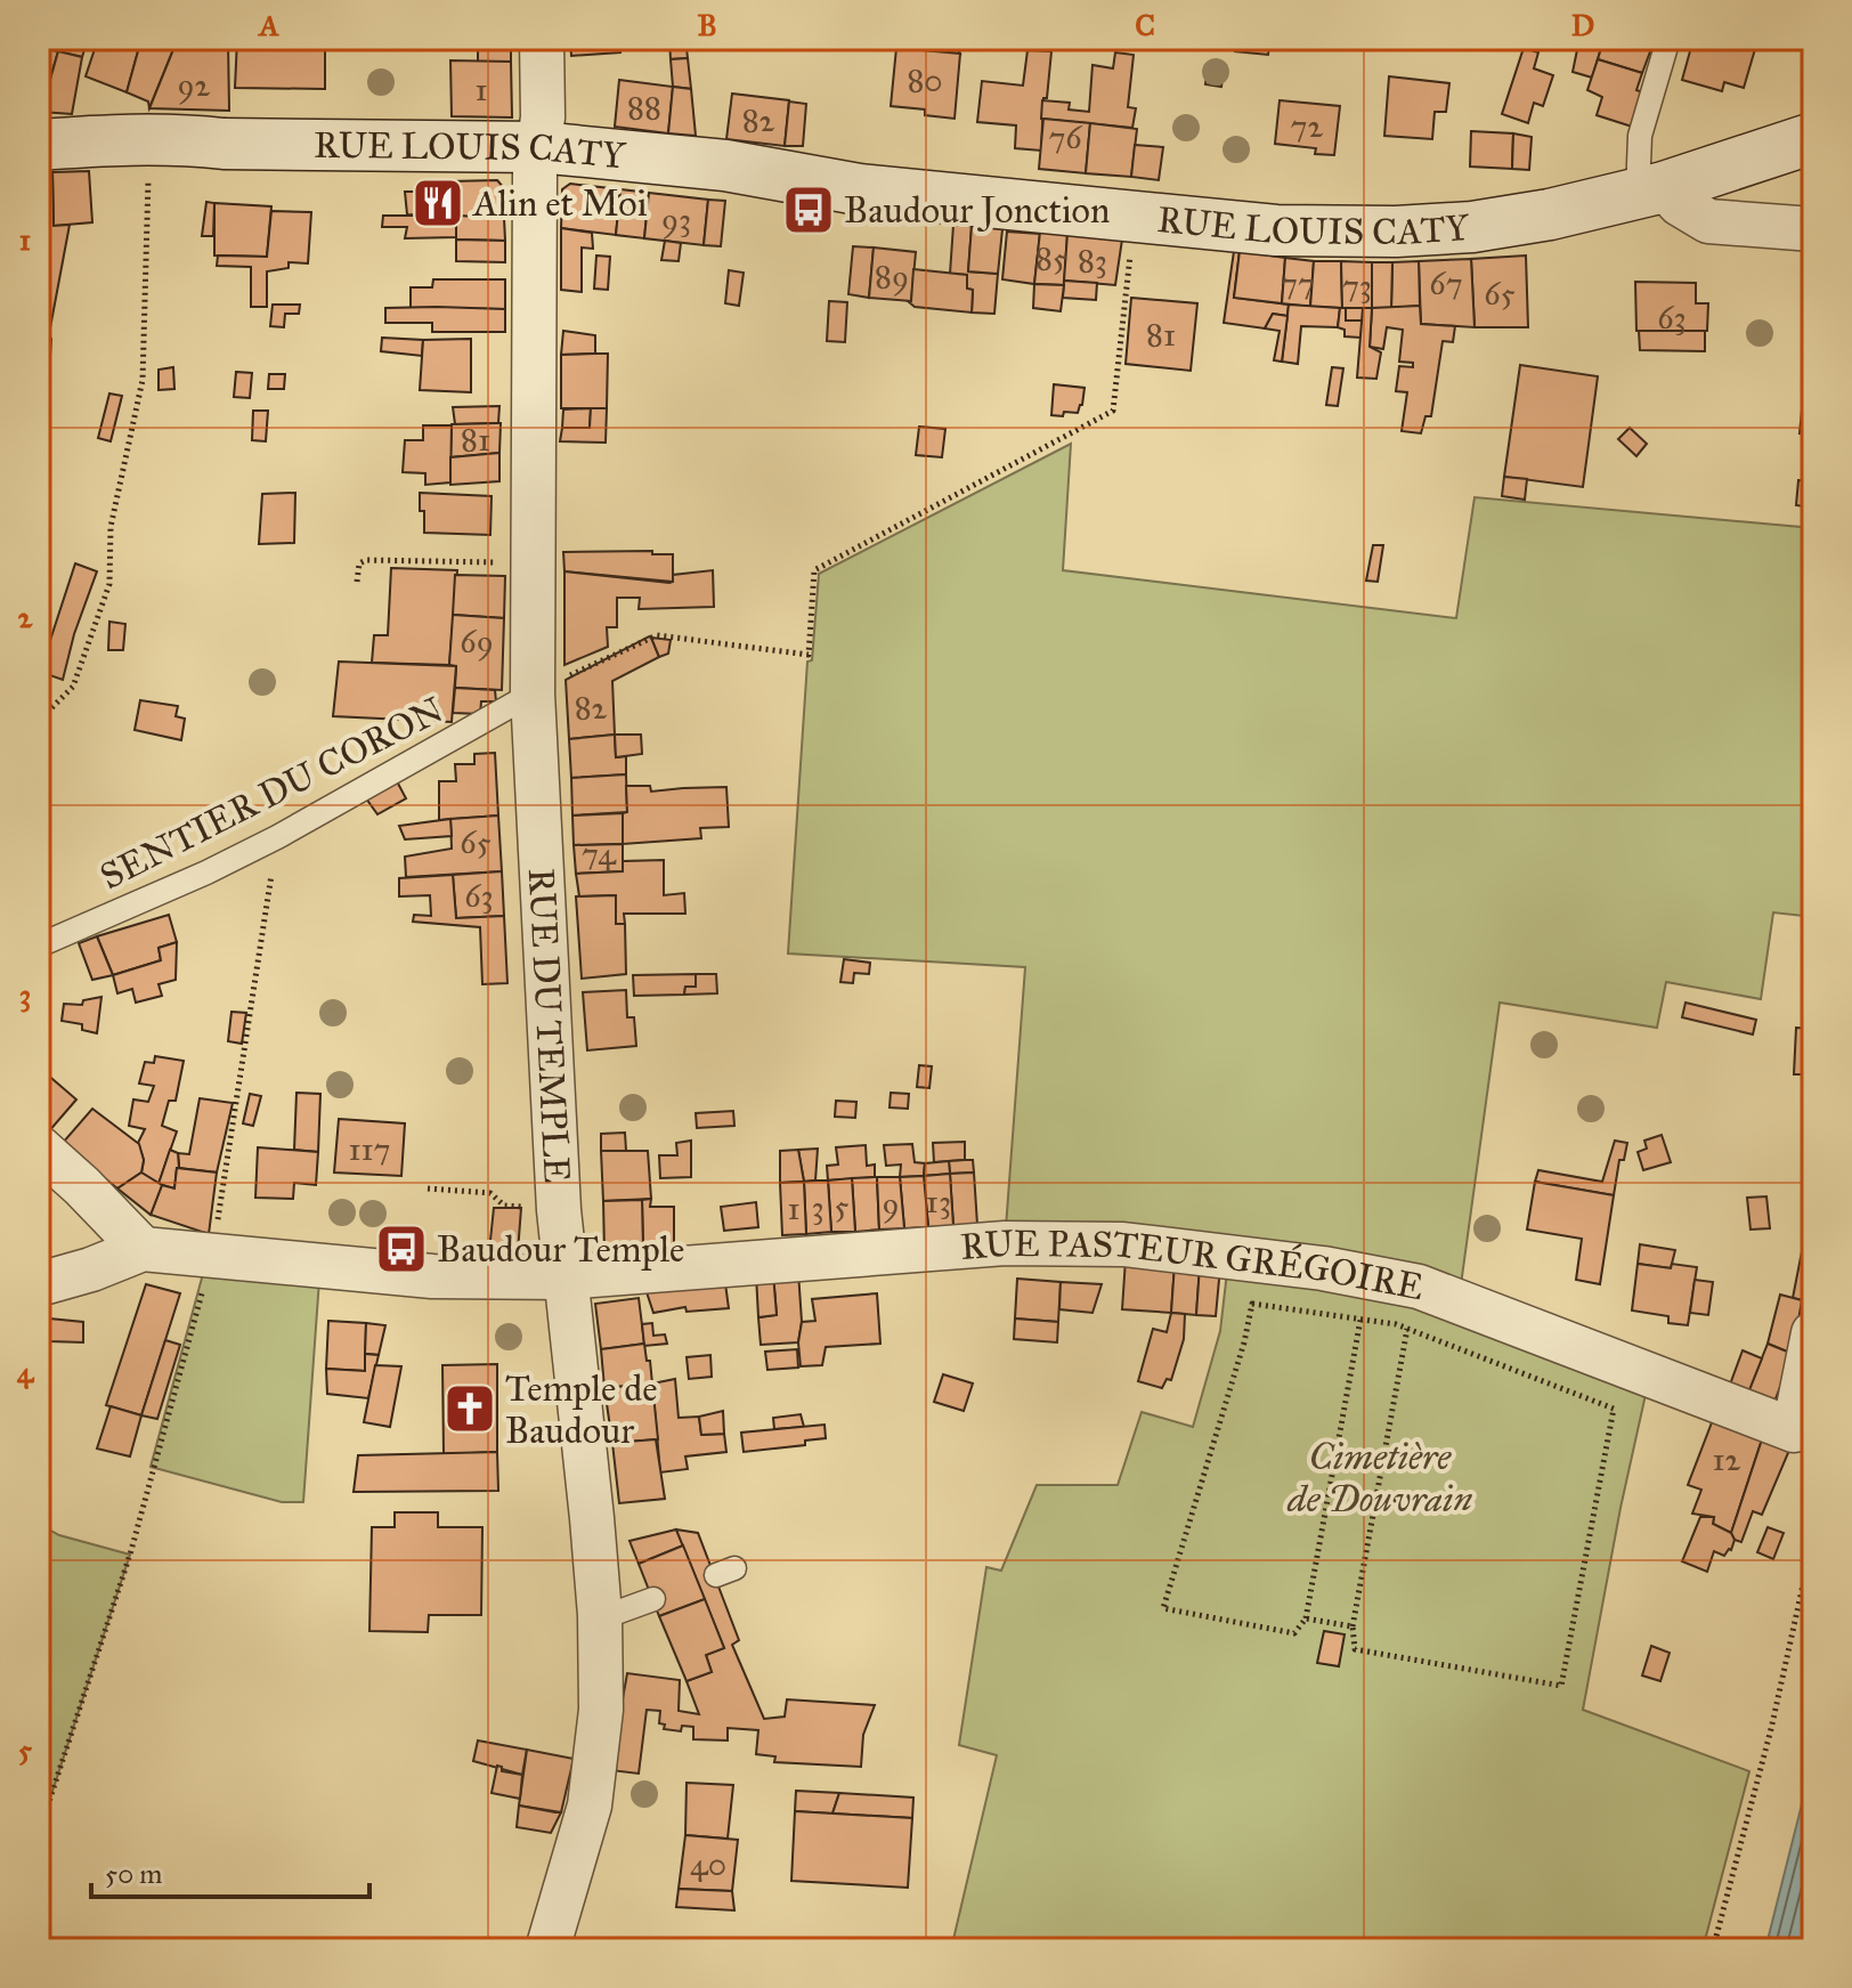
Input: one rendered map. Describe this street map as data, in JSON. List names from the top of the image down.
{
  "streets": {
    "main road": ["RUE LOUIS CATY"],
    "street": ["RUE DU TEMPLE", "RUE PASTEUR GRÉGOIRE"],
    "lane": ["SENTIER DU CORON"]
  },
  "crossings": [
    ["RUE LOUIS CATY", "RUE DU TEMPLE"],
    ["SENTIER DU CORON", "RUE DU TEMPLE"],
    ["RUE DU TEMPLE", "RUE PASTEUR GRÉGOIRE"]
  ],
  "parks": ["Cimetière de Douvrain"],
  "places": {
    "restaurant": ["Alin et Moi"],
    "bus stop": ["Baudour Jonction", "Baudour Temple"],
    "church": ["Temple de Baudour"]
  },
  "house_numbers": [
    "80",
    "92",
    "1",
    "88",
    "82",
    "72",
    "76",
    "93",
    "85",
    "83",
    "89",
    "77",
    "67",
    "73",
    "65",
    "63",
    "81",
    "81",
    "69",
    "82",
    "65",
    "74",
    "63",
    "117",
    "13",
    "9",
    "5",
    "3",
    "1",
    "12",
    "40"
  ],
  "scale_bar": "50 m",
  "grid": {
    "columns": [
      "A",
      "B",
      "C",
      "D"
    ],
    "rows": [
      "1",
      "2",
      "3",
      "4",
      "5"
    ]
  }
}
